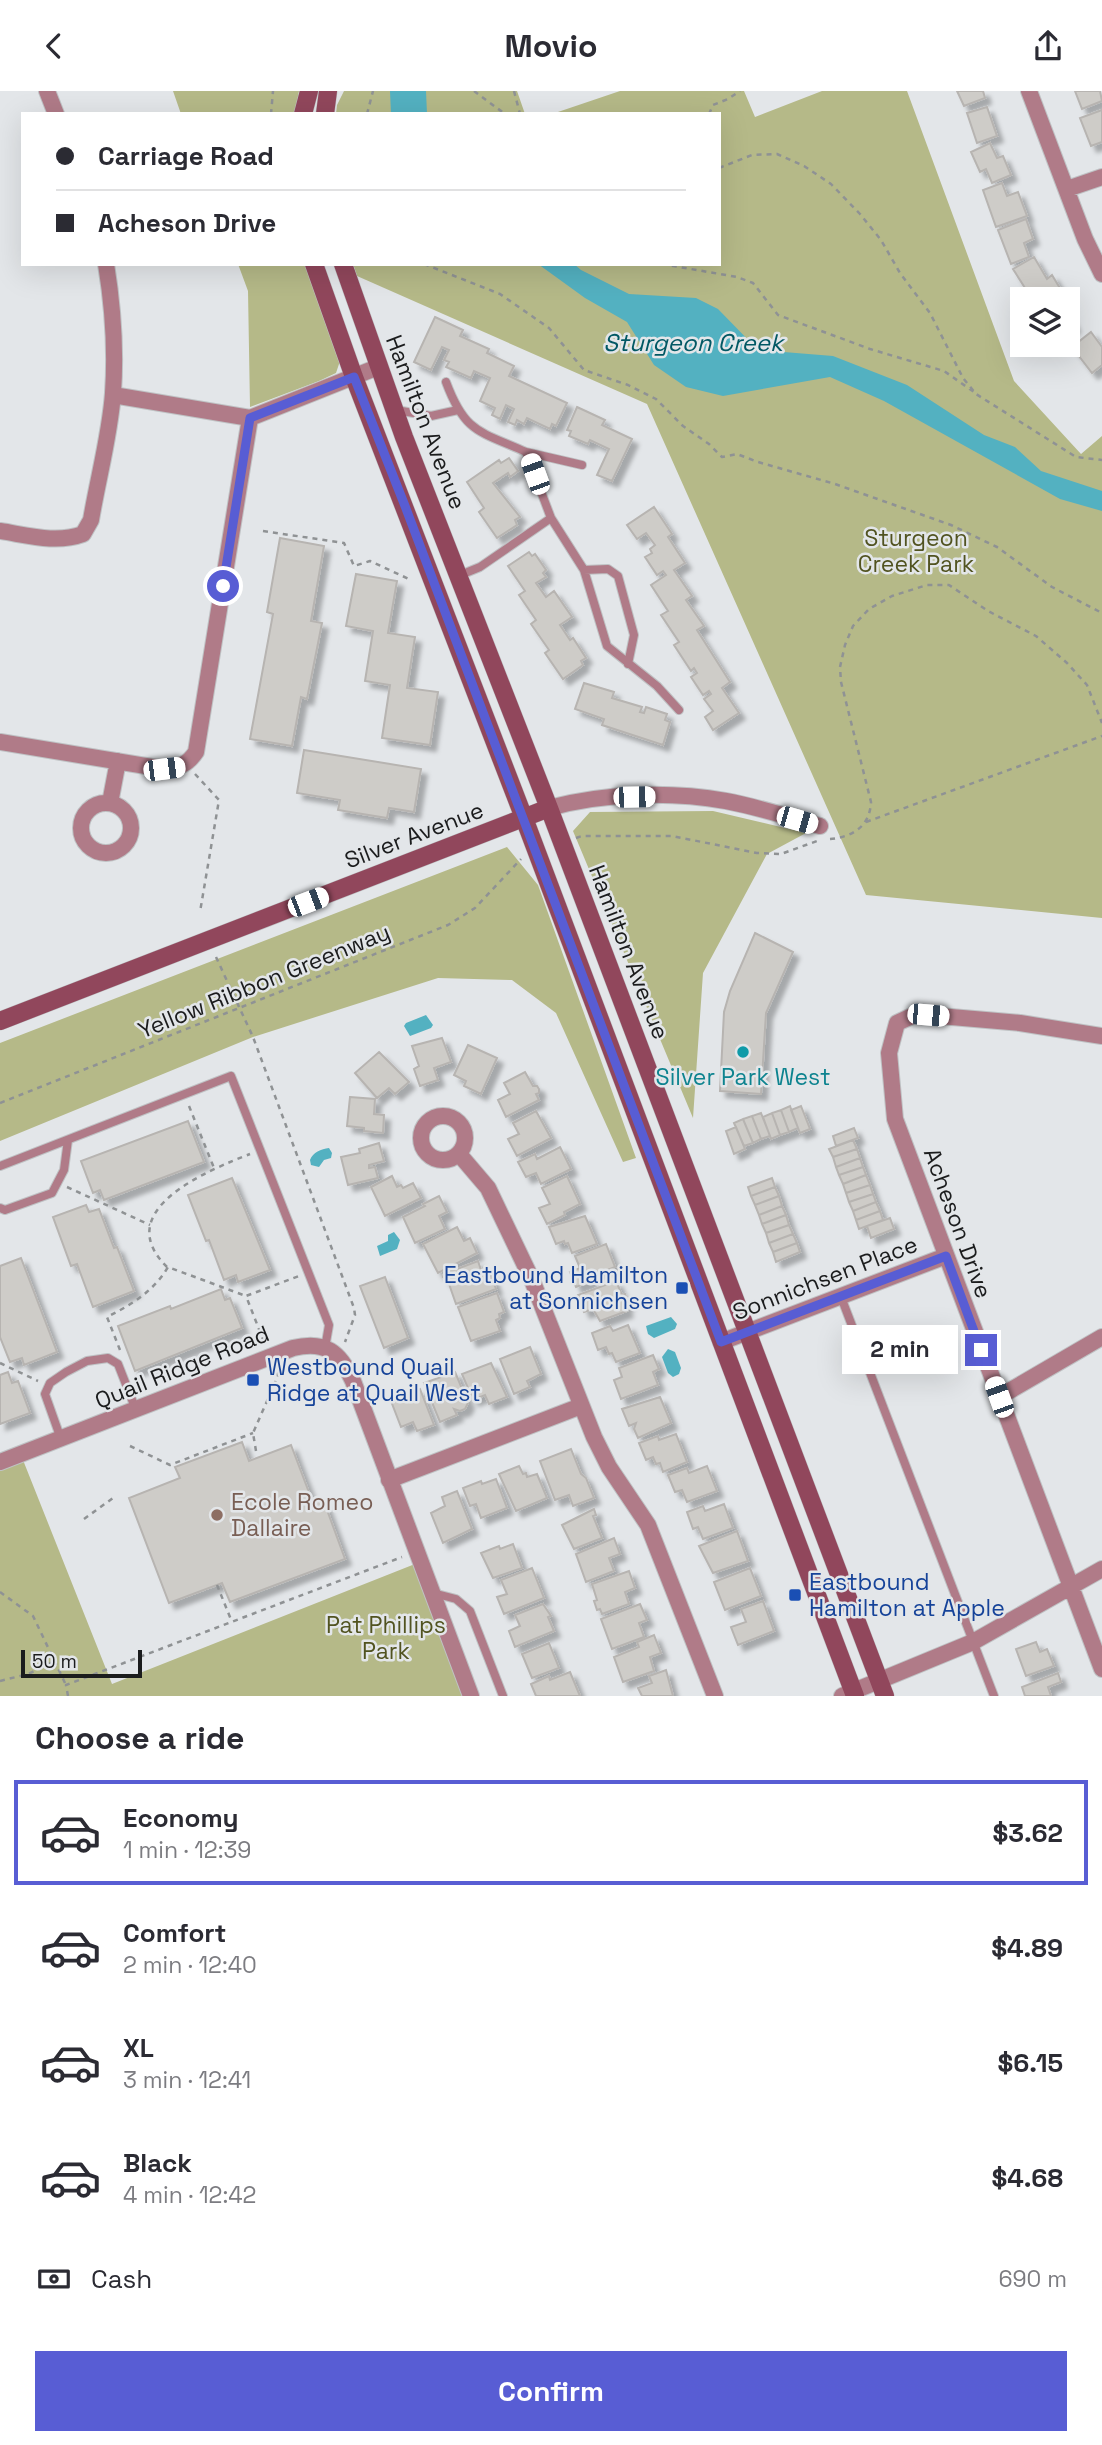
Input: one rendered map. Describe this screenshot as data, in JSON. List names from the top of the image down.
{
  "streets": {
    "street": [
      "Hamilton Avenue",
      "Silver Avenue",
      "Acheson Drive",
      "Sonnichsen Place",
      "Quail Ridge Road"
    ],
    "path": ["Yellow Ribbon Greenway"]
  },
  "crossings": [
    ["Hamilton Avenue", "Silver Avenue"],
    ["Hamilton Avenue", "Sonnichsen Place"],
    ["Acheson Drive", "Sonnichsen Place"]
  ],
  "water": ["Sturgeon Creek"],
  "parks": ["Sturgeon Creek Park", "Pat Phillips Park"],
  "places": {
    "other": ["Silver Park West", "Ecole Romeo Dallaire"],
    "transit": ["Eastbound Hamilton at Sonnichsen", "Westbound Quail Ridge at Quail West", "Eastbound Hamilton at Apple"]
  },
  "scale_bar": "50 m",
  "page": {
    "header": "Movio",
    "banner": ["Carriage Road", "Acheson Drive"],
    "bubble": "2 min",
    "scale": "50 m",
    "heading": "Choose a ride",
    "list": [
      {
        "name": "Economy",
        "note": "1 min · 12:39",
        "value": "$3.62"
      },
      {
        "name": "Comfort",
        "note": "2 min · 12:40",
        "value": "$4.89"
      },
      {
        "name": "XL",
        "note": "3 min · 12:41",
        "value": "$6.15"
      },
      {
        "name": "Black",
        "note": "4 min · 12:42",
        "value": "$4.68"
      }
    ],
    "pay": ["Cash", "690 m"],
    "buttons": "Confirm"
  }
}
